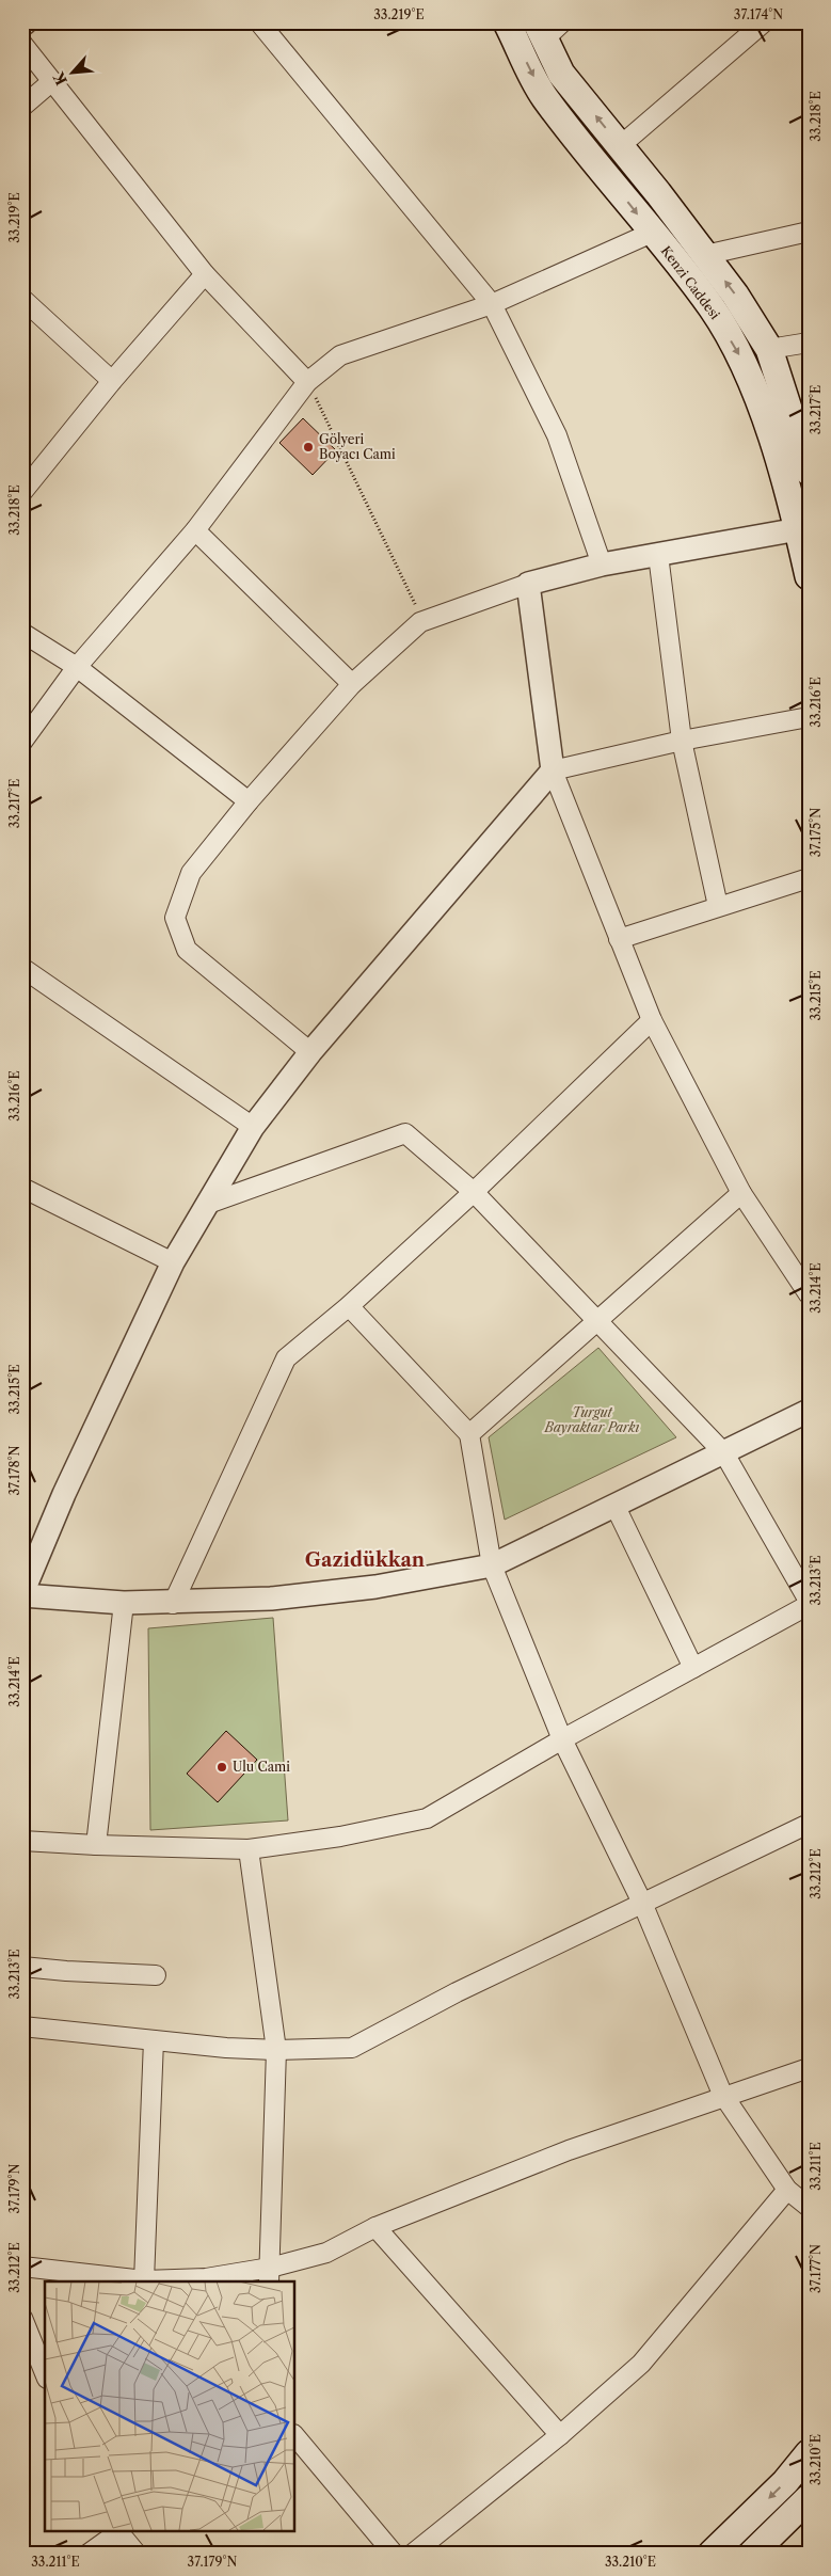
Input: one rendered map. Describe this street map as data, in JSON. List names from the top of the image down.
{
  "streets": {
    "main road": ["Kenzi Caddesi"]
  },
  "districts": ["Gazidükkan"],
  "parks": ["Turgut Bayraktar Parkı"],
  "places": ["Gölyeri Boyacı Cami", "Ulu Cami"],
  "north": "bottom left",
  "coordinates": [
    "33.219°E",
    "37.174°N",
    "33.218°E",
    "33.217°E",
    "33.216°E",
    "37.175°N",
    "33.215°E",
    "33.214°E",
    "37.178°N",
    "33.213°E",
    "33.212°E",
    "33.211°E",
    "37.179°N",
    "37.177°N",
    "33.210°E"
  ]
}
